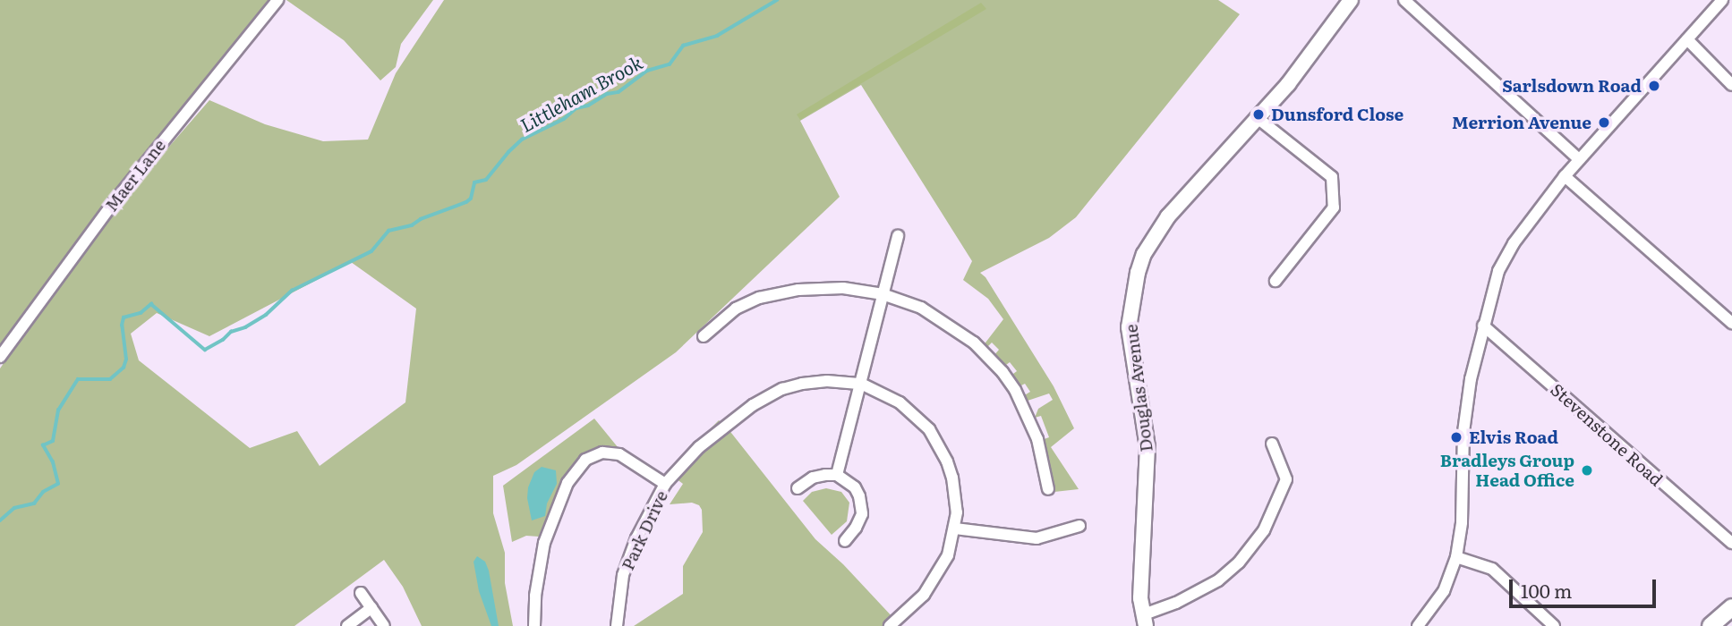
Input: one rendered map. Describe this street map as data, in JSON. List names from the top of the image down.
{
  "streets": {
    "street": [
      "Maer Lane",
      "Douglas Avenue",
      "Stevenstone Road",
      "Park Drive"
    ]
  },
  "water": ["Littleham Brook"],
  "places": [
    "Sarlsdown Road",
    "Dunsford Close",
    "Merrion Avenue",
    "Elvis Road",
    "Bradleys Group Head Office"
  ],
  "scale_bar": "100 m"
}
